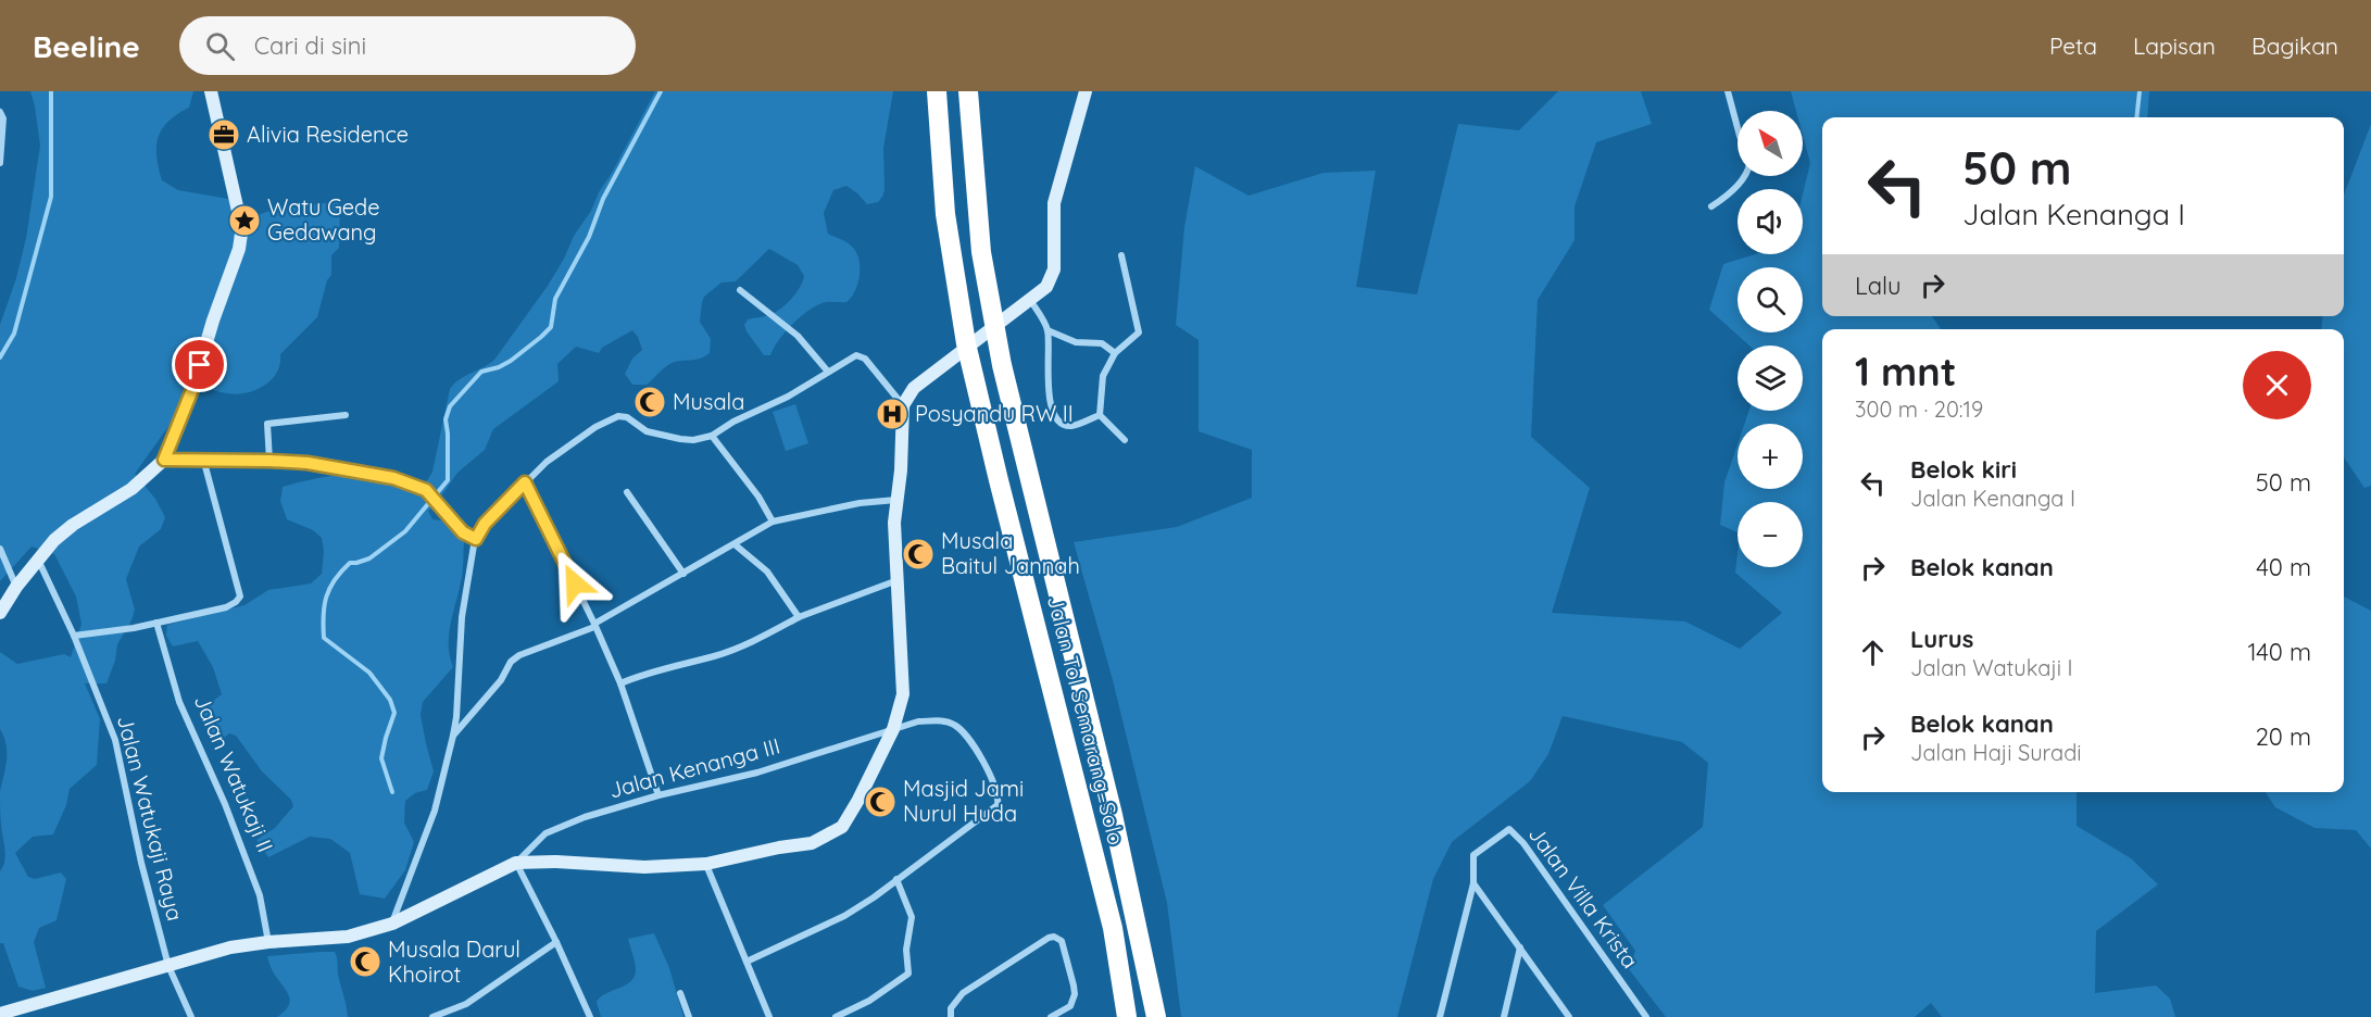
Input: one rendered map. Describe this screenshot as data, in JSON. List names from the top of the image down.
{
  "streets": {
    "highway": ["Jalan Tol Semarang–Solo"],
    "street": [
      "Jalan Kenanga III",
      "Jalan Watukaji II",
      "Jalan Watukaji Raya",
      "Jalan Villa Krista"
    ]
  },
  "places": {
    "office": ["Alivia Residence"],
    "place": ["Watu Gede Gedawang"],
    "mosque": [
      "Musala",
      "Musala Baitul Jannah",
      "Masjid Jami Nurul Huda",
      "Musala Darul Khoirot"
    ],
    "hospital": ["Posyandu RW II"]
  },
  "north": "top left",
  "page": {
    "header": "Beeline",
    "search": "Cari di sini",
    "nav": ["Peta", "Lapisan", "Bagikan"],
    "map_buttons": ["+", "−"],
    "turn": ["50 m", "Jalan Kenanga I"],
    "then": "Lalu",
    "heading": ["1 mnt", "300 m · 20:19"],
    "list": [
      {
        "name": "Belok kiri",
        "note": "Jalan Kenanga I",
        "value": "50 m"
      },
      {
        "name": "Belok kanan",
        "value": "40 m"
      },
      {
        "name": "Lurus",
        "note": "Jalan Watukaji I",
        "value": "140 m"
      },
      {
        "name": "Belok kanan",
        "note": "Jalan Haji Suradi",
        "value": "20 m"
      }
    ]
  }
}
